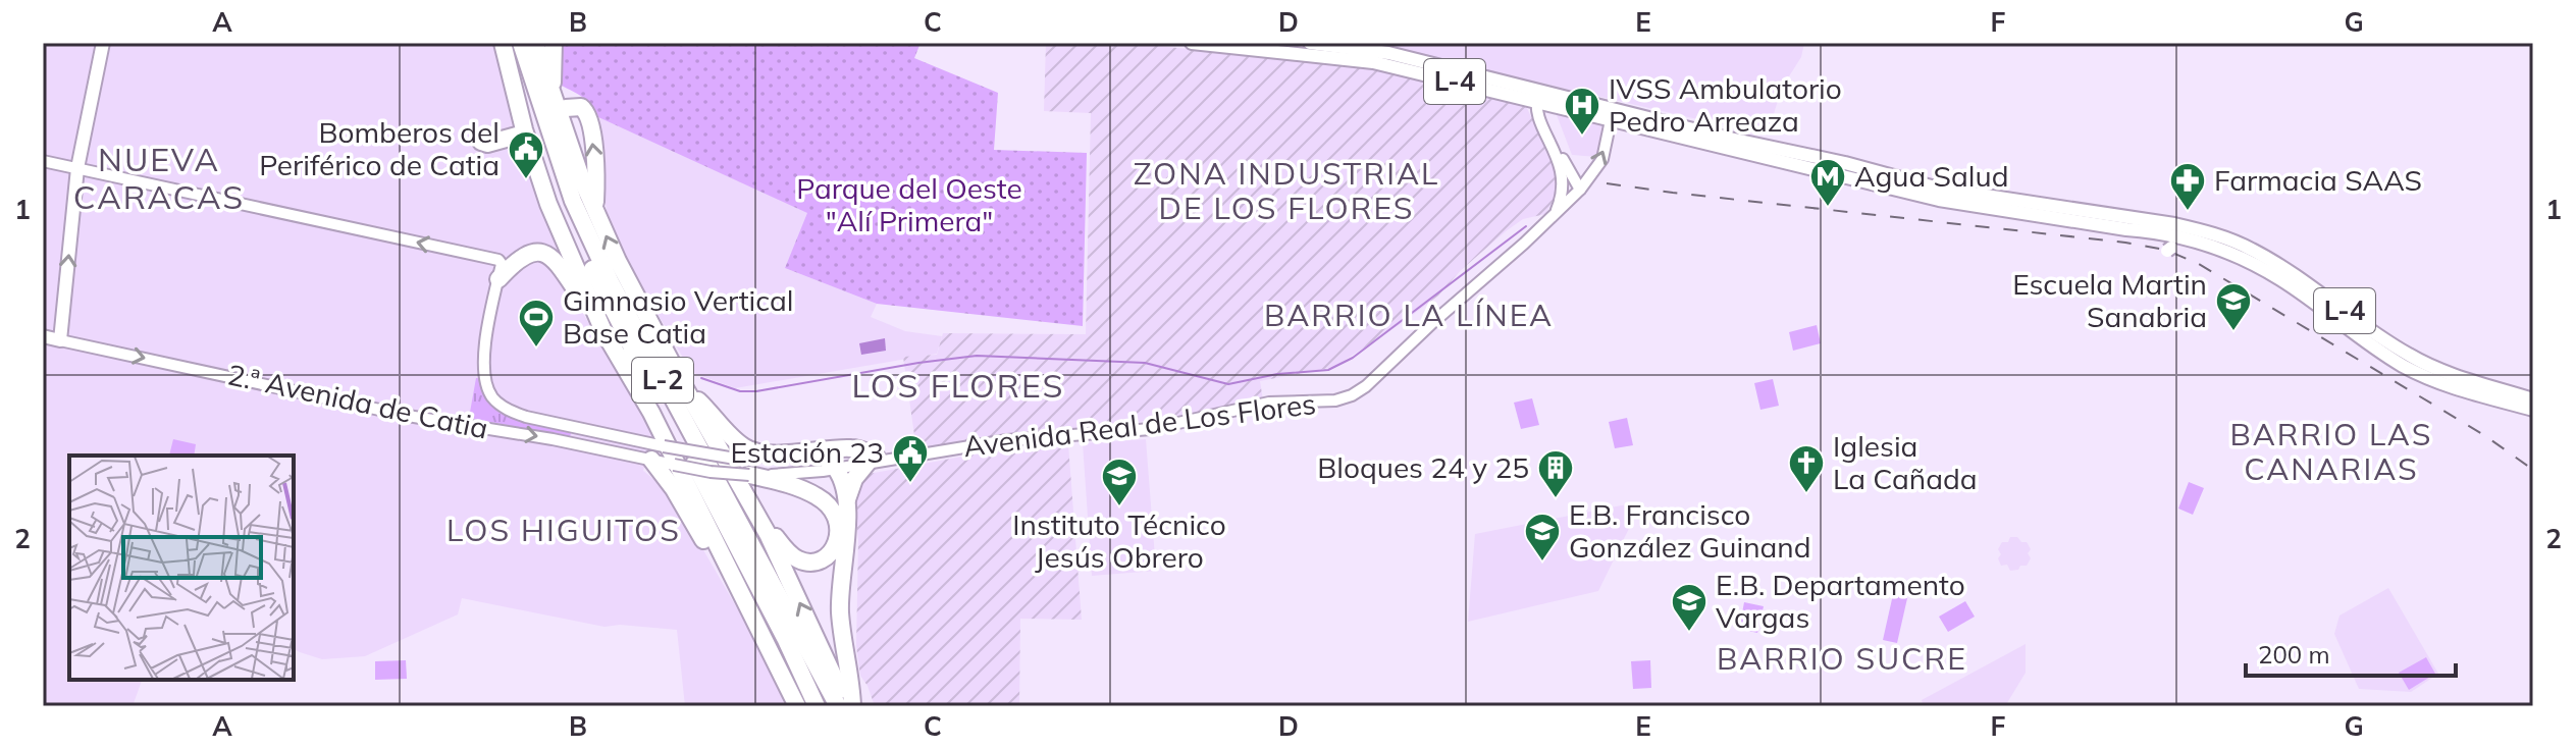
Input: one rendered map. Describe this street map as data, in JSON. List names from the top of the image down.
{
  "streets": {
    "highway": ["L-2"],
    "main road": ["L-4", "2.ª Avenida de Catia"],
    "street": ["Avenida Real de Los Flores"]
  },
  "crossings": [
    ["L-4", "Avenida Real de Los Flores"],
    ["L-2", "Avenida Real de Los Flores"],
    ["2.ª Avenida de Catia", "Avenida Real de Los Flores"]
  ],
  "one_way": ["2.ª Avenida de Catia"],
  "districts": [
    "NUEVA CARACAS",
    "ZONA INDUSTRIAL DE LOS FLORES",
    "BARRIO LA LÍNEA",
    "LOS FLORES",
    "BARRIO LAS CANARIAS",
    "LOS HIGUITOS",
    "BARRIO SUCRE"
  ],
  "parks": ["Parque del Oeste \"Alí Primera\""],
  "places": {
    "hospital": ["IVSS Ambulatorio Pedro Arreaza"],
    "public building": ["Bomberos del Periférico de Catia", "Estación 23"],
    "metro station": ["Agua Salud"],
    "pharmacy": ["Farmacia SAAS"],
    "school or university": [
      "Escuela Martin Sanabria",
      "Instituto Técnico Jesús Obrero",
      "E.B. Francisco González Guinand",
      "E.B. Departamento Vargas"
    ],
    "sports": ["Gimnasio Vertical Base Catia"],
    "church": ["Iglesia La Cañada"],
    "building": ["Bloques 24 y 25"]
  },
  "scale_bar": "200 m",
  "grid": {
    "columns": [
      "A",
      "B",
      "C",
      "D",
      "E",
      "F",
      "G"
    ],
    "rows": ["1", "2"]
  }
}
